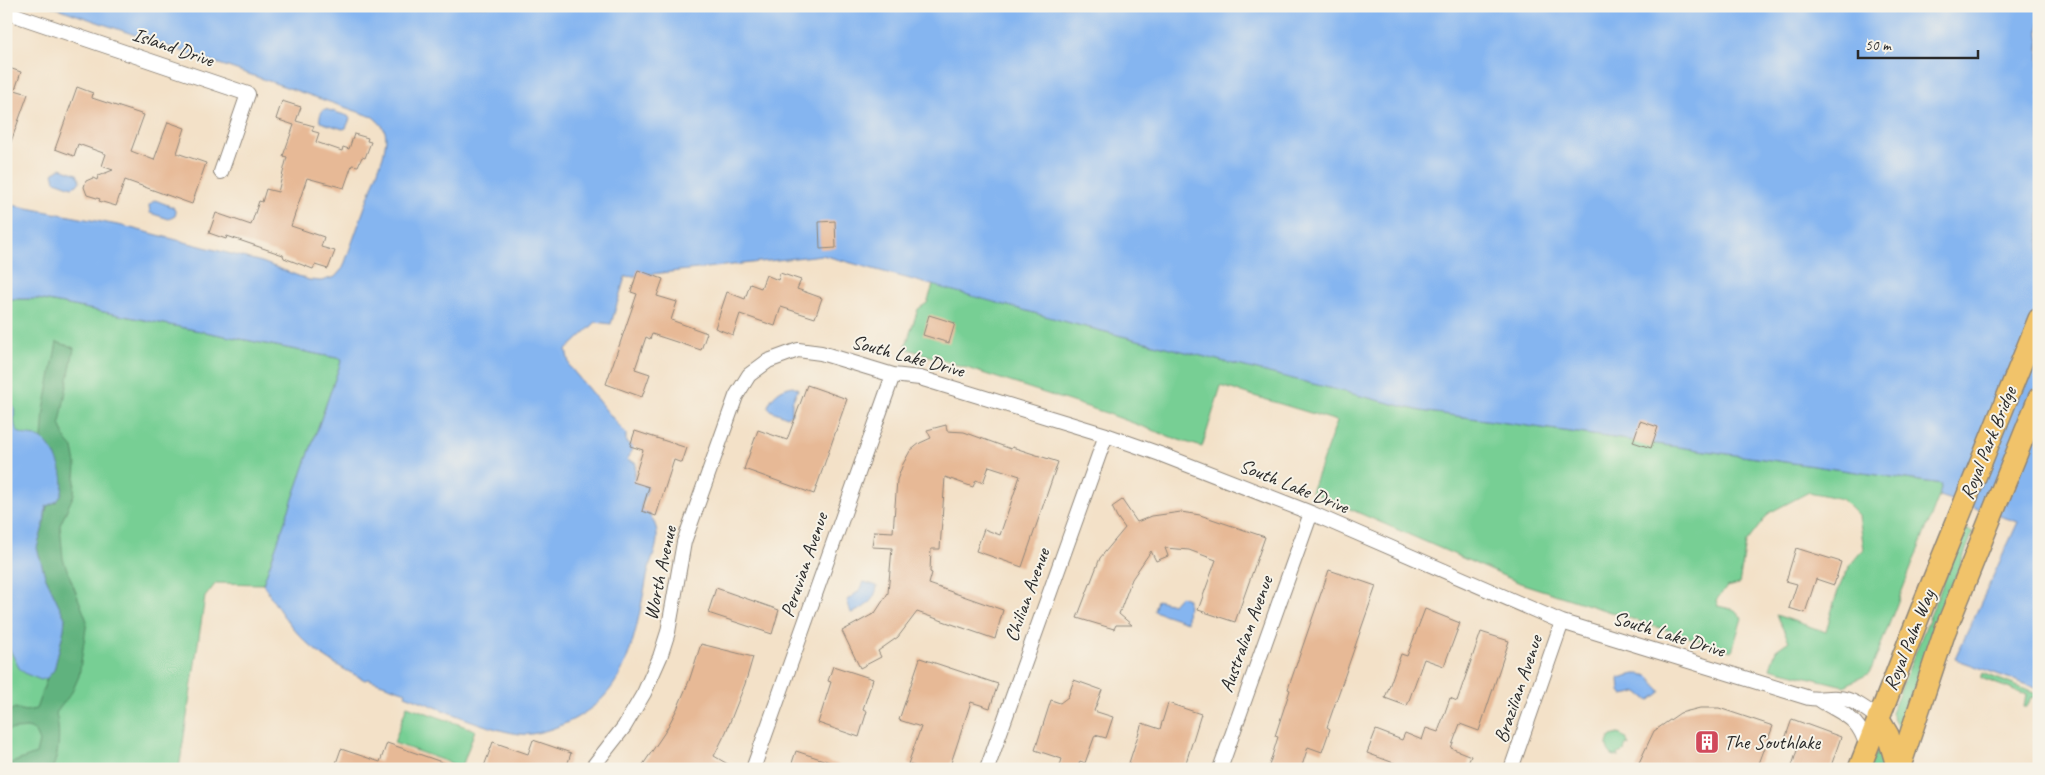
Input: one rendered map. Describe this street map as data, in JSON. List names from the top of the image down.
{
  "streets": {
    "main road": ["Royal Park Bridge", "Royal Palm Way"],
    "street": [
      "Island Drive",
      "South Lake Drive",
      "Peruvian Avenue",
      "Worth Avenue",
      "Chilian Avenue",
      "Australian Avenue",
      "Brazilian Avenue"
    ]
  },
  "crossings": [
    ["South Lake Drive", "Peruvian Avenue"],
    ["South Lake Drive", "Worth Avenue"],
    ["South Lake Drive", "Chilian Avenue"],
    ["South Lake Drive", "Australian Avenue"],
    ["South Lake Drive", "Royal Palm Way"],
    ["South Lake Drive", "Brazilian Avenue"],
    ["Royal Park Bridge", "Royal Palm Way"]
  ],
  "places": {
    "building": ["The Southlake"]
  },
  "scale_bar": "50 m"
}
